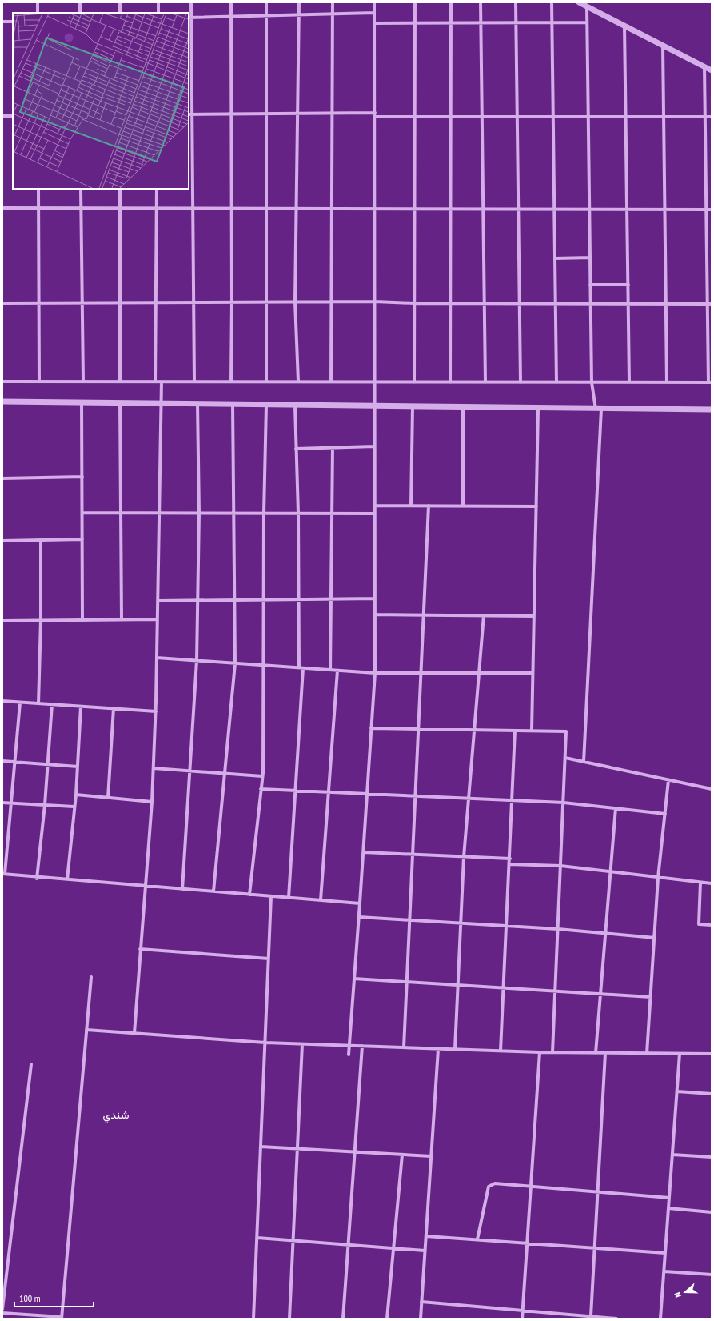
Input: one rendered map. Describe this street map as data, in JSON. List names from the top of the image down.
{
  "districts": ["شندي"],
  "scale_bar": "100 m",
  "north": "left"
}
